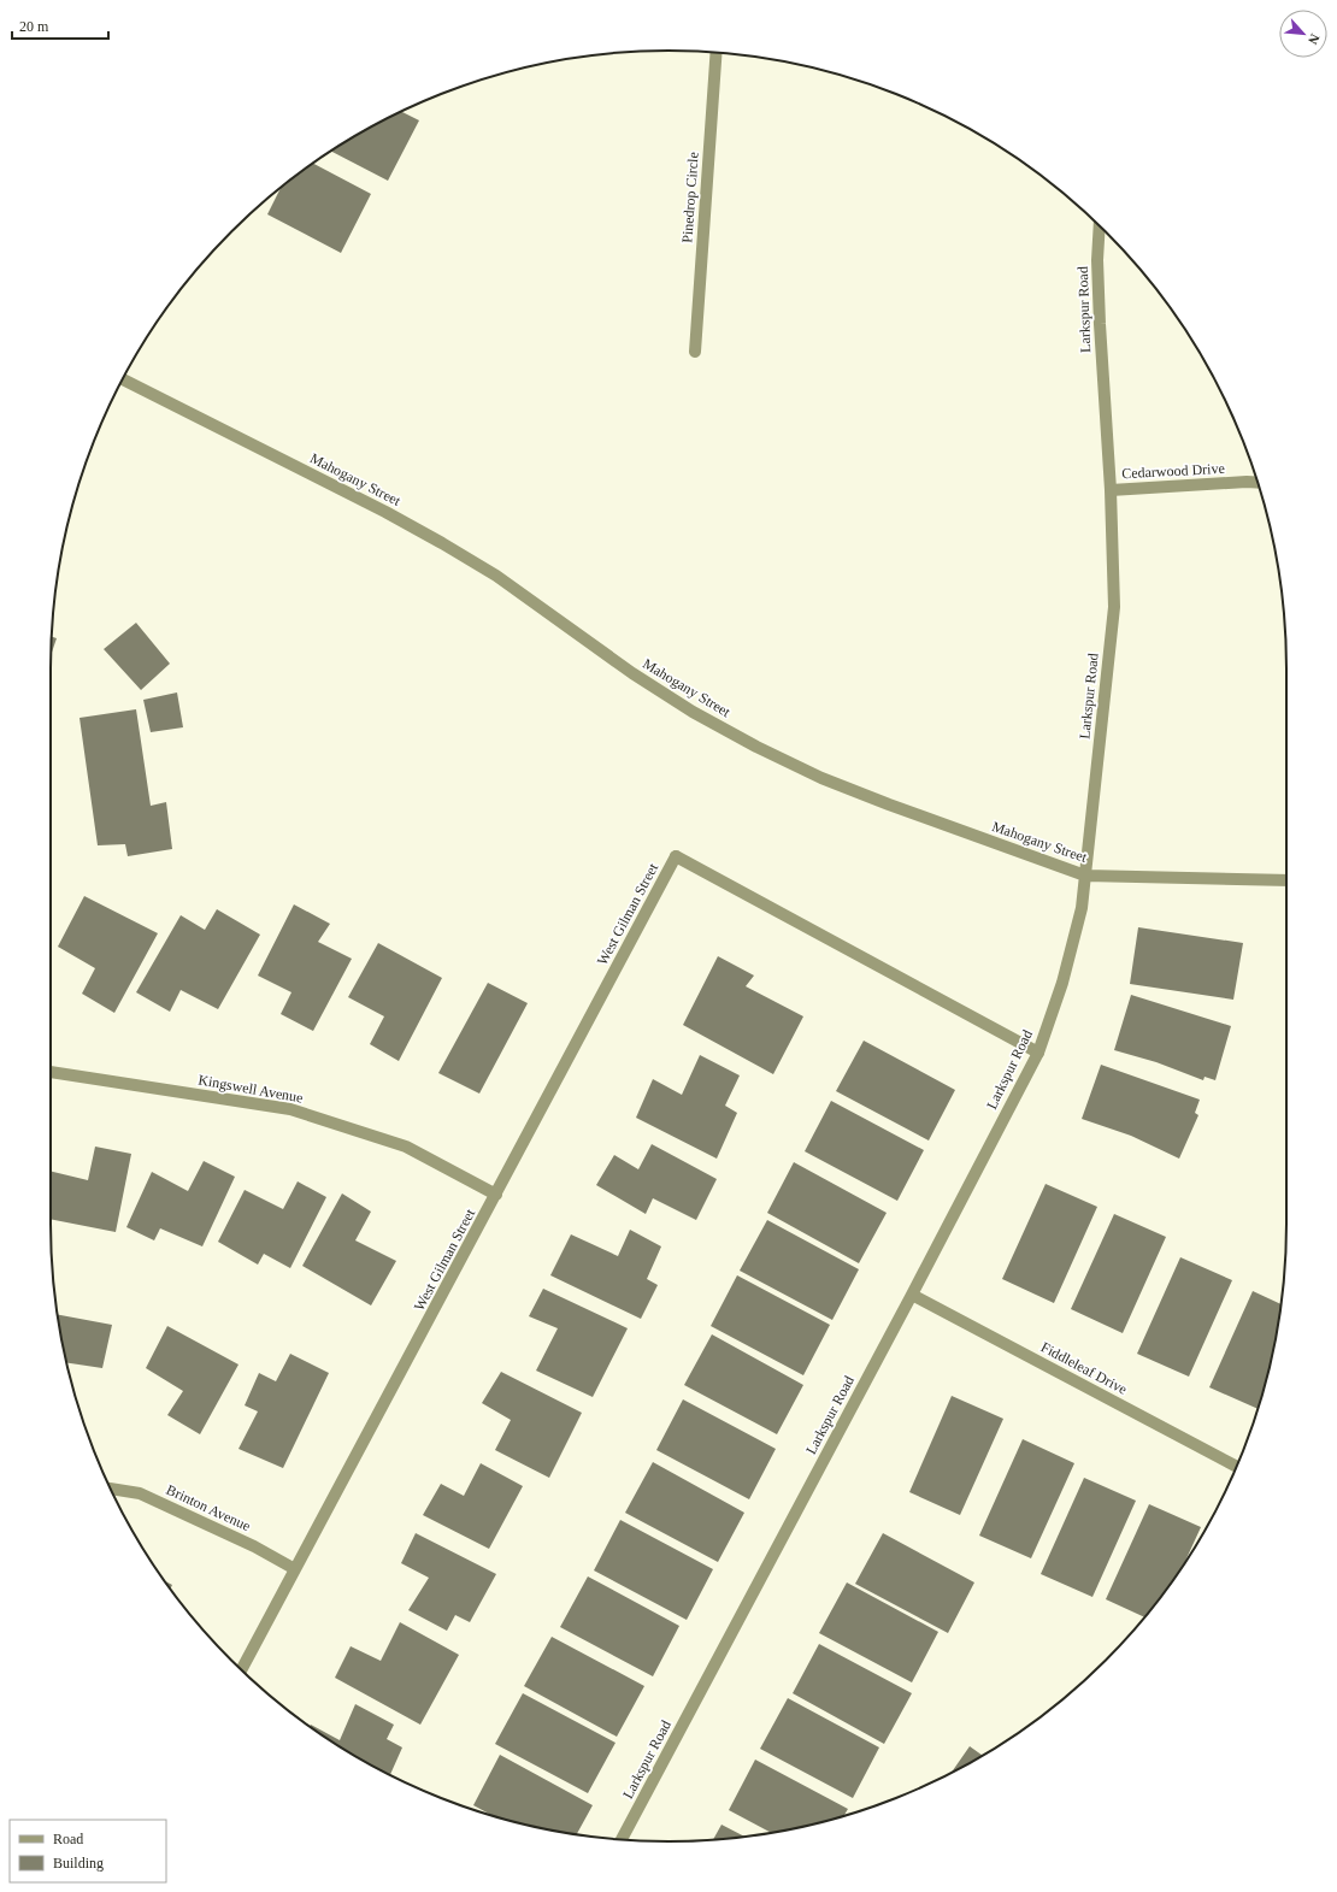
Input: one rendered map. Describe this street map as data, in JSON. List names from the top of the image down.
{
  "streets": {
    "street": [
      "Pinedrop Circle",
      "Larkspur Road",
      "Cedarwood Drive",
      "Mahogany Street",
      "West Gilman Street",
      "Kingswell Avenue",
      "Fiddleleaf Drive",
      "Brinton Avenue"
    ]
  },
  "crossings": [
    ["Larkspur Road", "Cedarwood Drive"],
    ["Larkspur Road", "Mahogany Street"],
    ["Larkspur Road", "West Gilman Street"],
    ["Larkspur Road", "Fiddleleaf Drive"],
    ["West Gilman Street", "Kingswell Avenue"],
    ["West Gilman Street", "Brinton Avenue"]
  ],
  "legend": ["Road", "Building"],
  "scale_bar": "20 m",
  "north": "bottom right"
}
